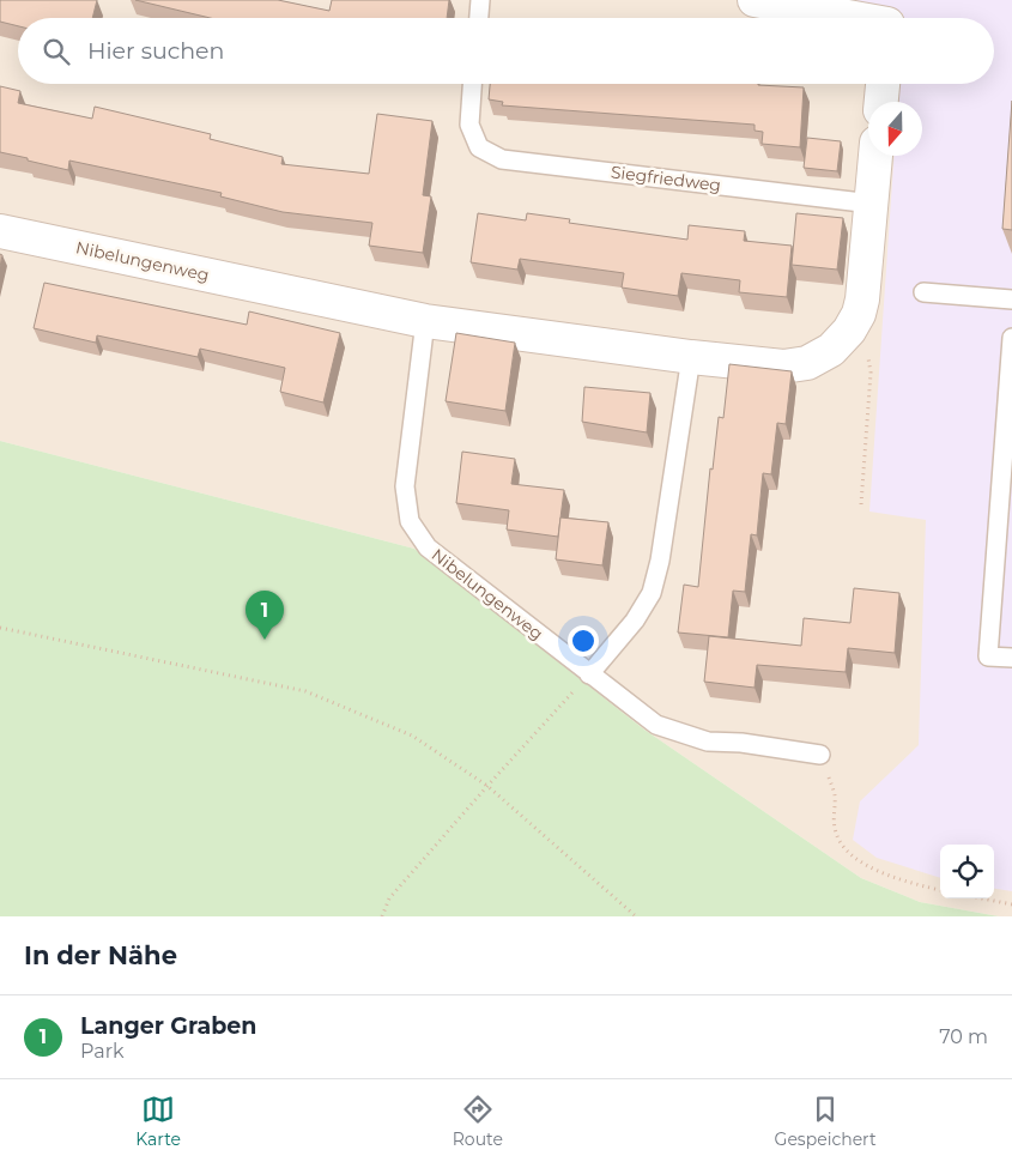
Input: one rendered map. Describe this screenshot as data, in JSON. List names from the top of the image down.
{
  "streets": {
    "street": ["Nibelungenweg"],
    "lane": ["Siegfriedweg"]
  },
  "crossings": [
    ["Siegfriedweg", "Nibelungenweg"]
  ],
  "north": "bottom",
  "page": {
    "search": "Hier suchen",
    "pins": "1",
    "heading": "In der Nähe",
    "list": [
      {
        "mark": "1",
        "name": "Langer Graben",
        "note": "Park",
        "value": "70 m"
      }
    ],
    "nav": ["Karte", "Route", "Gespeichert"]
  }
}
